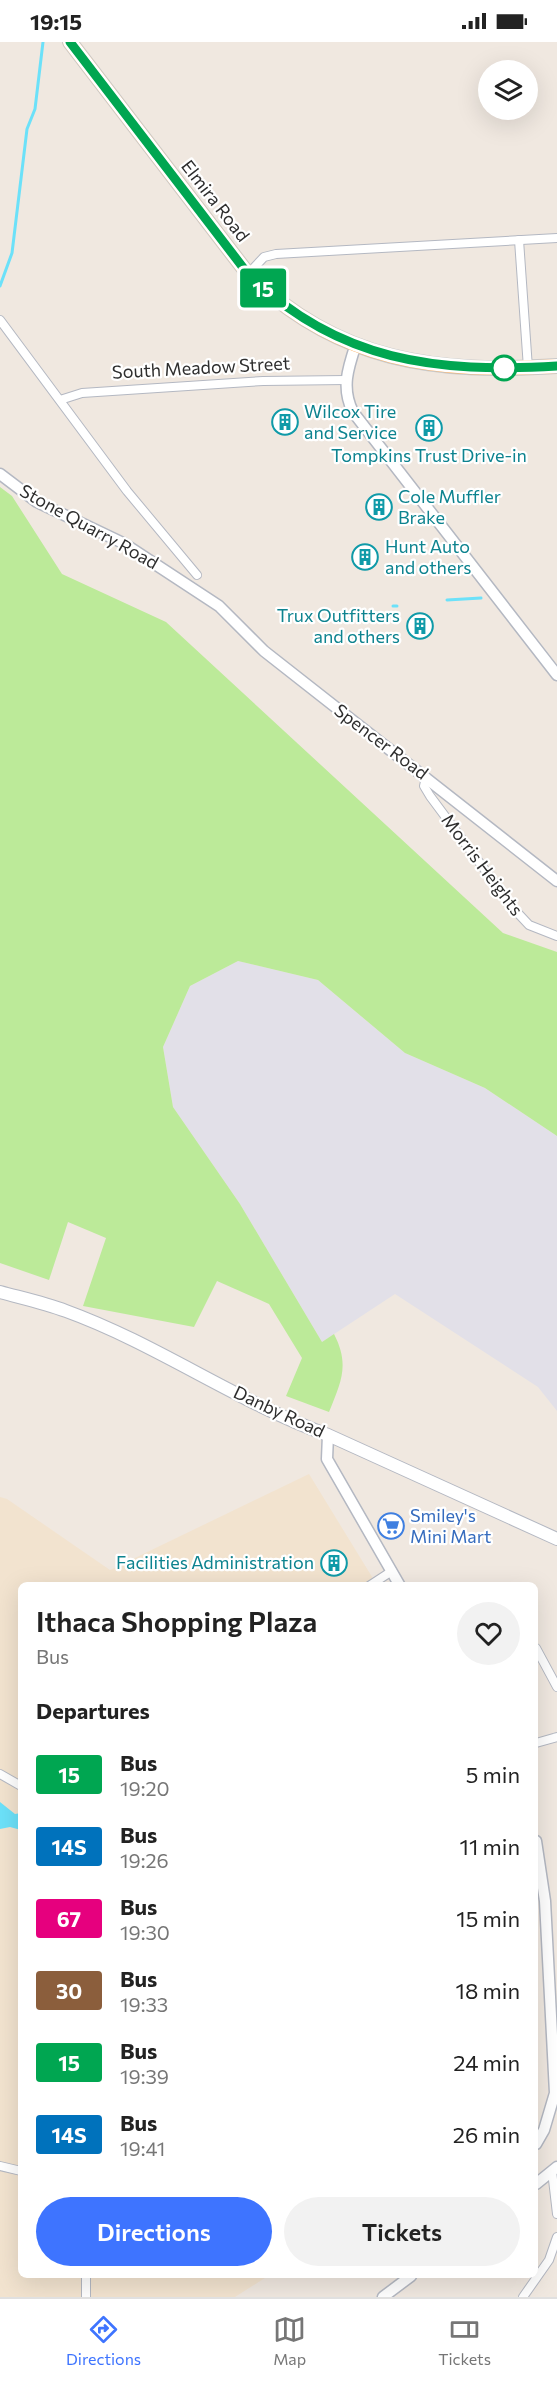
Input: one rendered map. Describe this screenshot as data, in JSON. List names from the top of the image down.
{
  "streets": {
    "highway": ["Elmira Road"],
    "main road": ["Danby Road"],
    "street": [
      "South Meadow Street",
      "Stone Quarry Road",
      "Spencer Road",
      "Morris Heights"
    ]
  },
  "crossings": [
    ["Stone Quarry Road", "Spencer Road"],
    ["Spencer Road", "Morris Heights"]
  ],
  "places": {
    "building": [
      "Wilcox Tire and Service",
      "Tompkins Trust Drive-in",
      "Cole Muffler Brake",
      "Hunt Auto and others",
      "Trux Outfitters and others",
      "Facilities Administration"
    ],
    "supermarket": ["Smiley's Mini Mart"]
  },
  "lines": ["bus line 15"],
  "page": {
    "status": "19:15",
    "on_map": "15",
    "heading": [
      ["Ithaca Shopping Plaza", "Bus"],
      "Departures"
    ],
    "list": [
      {
        "mark": "15",
        "name": "Bus",
        "note": "19:20",
        "value": "5 min"
      },
      {
        "mark": "14S",
        "name": "Bus",
        "note": "19:26",
        "value": "11 min"
      },
      {
        "mark": "67",
        "name": "Bus",
        "note": "19:30",
        "value": "15 min"
      },
      {
        "mark": "30",
        "name": "Bus",
        "note": "19:33",
        "value": "18 min"
      },
      {
        "mark": "15",
        "name": "Bus",
        "note": "19:39",
        "value": "24 min"
      },
      {
        "mark": "14S",
        "name": "Bus",
        "note": "19:41",
        "value": "26 min"
      }
    ],
    "buttons": ["Directions", "Tickets"],
    "tabs": ["Directions", "Map", "Tickets"]
  }
}
